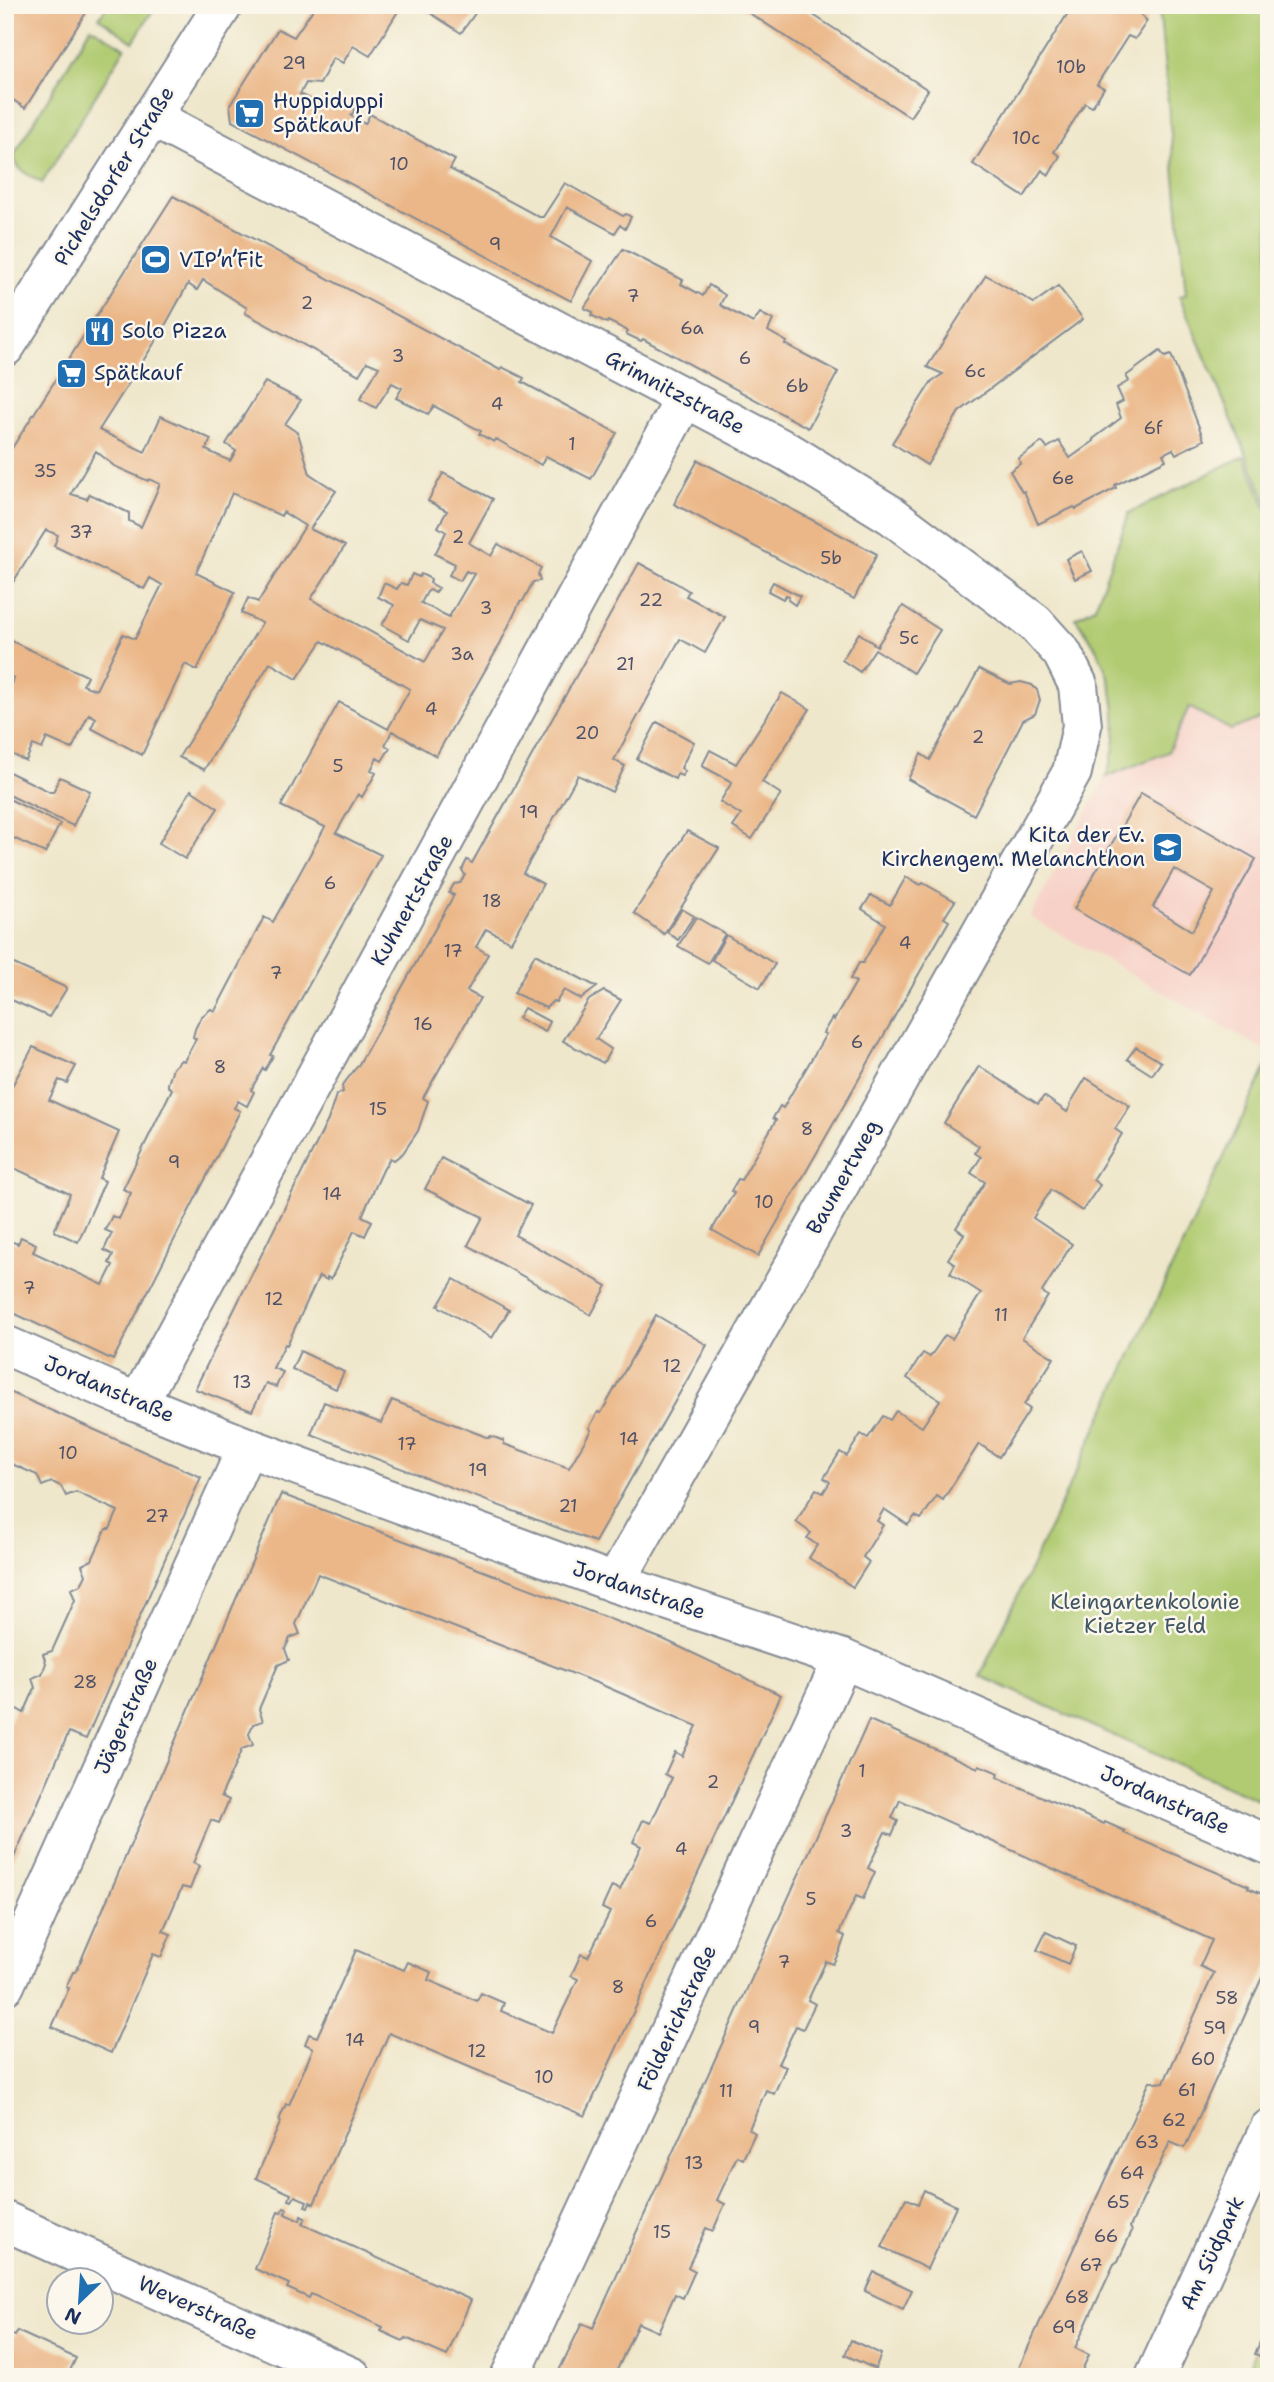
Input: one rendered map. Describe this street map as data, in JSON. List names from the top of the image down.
{
  "streets": {
    "street": [
      "Pichelsdorfer Straße",
      "Grimnitzstraße",
      "Kuhnertstraße",
      "Baumertweg",
      "Jordanstraße",
      "Jägerstraße",
      "Földerichstraße",
      "Am Südpark",
      "Weverstraße"
    ]
  },
  "crossings": [
    ["Pichelsdorfer Straße", "Grimnitzstraße"],
    ["Grimnitzstraße", "Kuhnertstraße"],
    ["Grimnitzstraße", "Baumertweg"],
    ["Kuhnertstraße", "Jordanstraße"],
    ["Baumertweg", "Jordanstraße"],
    ["Jordanstraße", "Jägerstraße"],
    ["Jordanstraße", "Földerichstraße"]
  ],
  "parks": ["Kleingartenkolonie Kietzer Feld"],
  "places": {
    "supermarket": ["Huppiduppi Spätkauf", "Spätkauf"],
    "sports": ["VIP’n’Fit"],
    "restaurant": ["Solo Pizza"],
    "school or university": ["Kita der Ev. Kirchengem. Melanchthon"]
  },
  "house_numbers": [
    "29",
    "10b",
    "10c",
    "10",
    "9",
    "7",
    "2",
    "6a",
    "3",
    "6",
    "6c",
    "6b",
    "4",
    "6f",
    "1",
    "35",
    "6e",
    "37",
    "2",
    "5b",
    "22",
    "3",
    "5c",
    "3a",
    "21",
    "4",
    "20",
    "2",
    "5",
    "19",
    "6",
    "18",
    "4",
    "17",
    "7",
    "16",
    "6",
    "8",
    "15",
    "8",
    "9",
    "14",
    "10",
    "7",
    "12",
    "11",
    "12",
    "13",
    "14",
    "17",
    "10",
    "19",
    "21",
    "27",
    "28",
    "1",
    "2",
    "3",
    "4",
    "5",
    "6",
    "7",
    "8",
    "58",
    "9",
    "59",
    "14",
    "12",
    "60",
    "10",
    "61",
    "11",
    "62",
    "63",
    "13",
    "64",
    "65",
    "15",
    "66",
    "67",
    "68",
    "69"
  ],
  "north": "bottom left"
}
